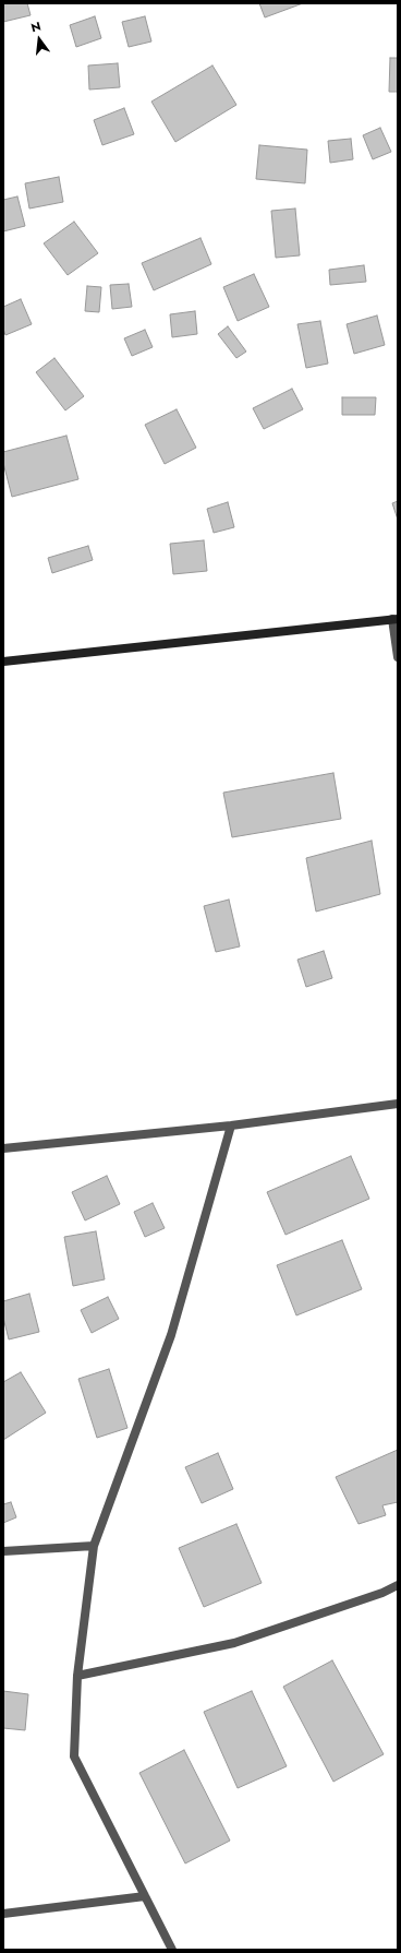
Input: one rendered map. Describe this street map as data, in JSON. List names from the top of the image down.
{
  "north": "top"
}
